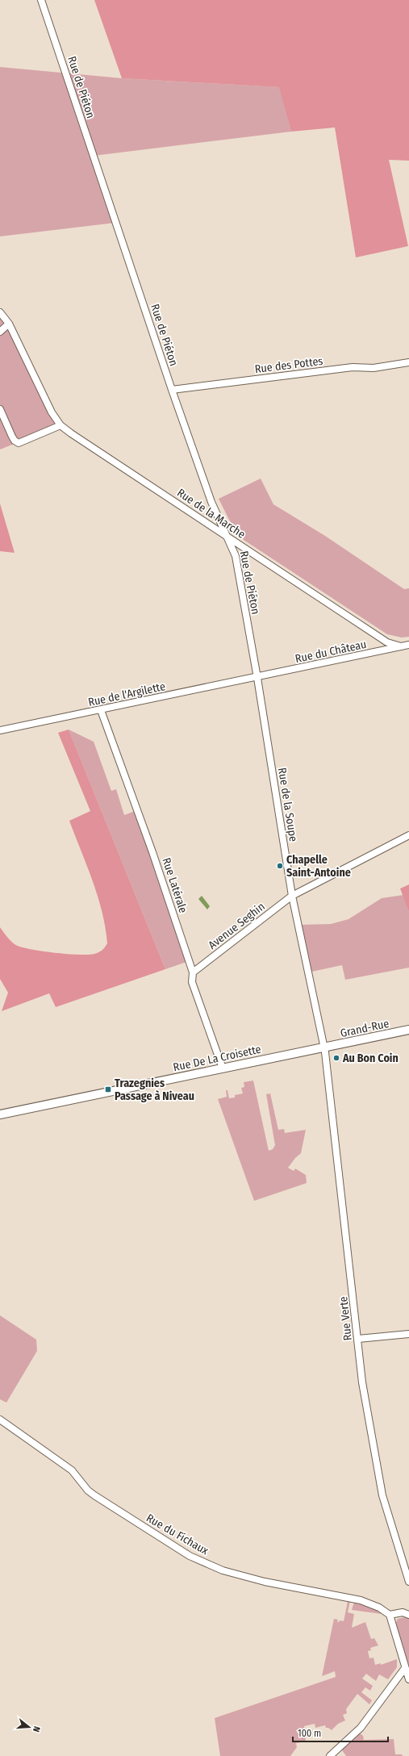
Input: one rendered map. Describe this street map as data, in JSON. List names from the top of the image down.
{
  "streets": {
    "main road": ["Grand-Rue", "Rue De La Croisette"],
    "street": [
      "Rue de Piéton",
      "Rue des Pottes",
      "Rue de la Marche",
      "Rue du Château",
      "Rue de l'Argilette",
      "Rue de la Soupe",
      "Rue Latérale",
      "Avenue Seghin",
      "Rue Verte",
      "Rue du Fichaux"
    ]
  },
  "crossings": [
    ["Rue de Piéton", "Rue des Pottes"],
    ["Rue de Piéton", "Rue de la Marche"],
    ["Rue de Piéton", "Rue du Château"],
    ["Rue de Piéton", "Rue de l'Argilette"],
    ["Rue de Piéton", "Rue de la Soupe"],
    ["Rue de la Marche", "Rue du Château"],
    ["Rue du Château", "Rue de l'Argilette"],
    ["Rue du Château", "Rue de la Soupe"],
    ["Rue de l'Argilette", "Rue de la Soupe"],
    ["Rue de l'Argilette", "Rue Latérale"],
    ["Rue de la Soupe", "Avenue Seghin"],
    ["Rue de la Soupe", "Grand-Rue"],
    ["Rue de la Soupe", "Rue De La Croisette"],
    ["Rue de la Soupe", "Rue Verte"],
    ["Rue Latérale", "Avenue Seghin"],
    ["Rue Latérale", "Rue De La Croisette"],
    ["Grand-Rue", "Rue De La Croisette"],
    ["Grand-Rue", "Rue Verte"],
    ["Rue De La Croisette", "Rue Verte"]
  ],
  "places": {
    "other": ["Chapelle Saint-Antoine", "Au Bon Coin"],
    "transit": ["Trazegnies Passage à Niveau"]
  },
  "scale_bar": "100 m",
  "north": "right"
}
